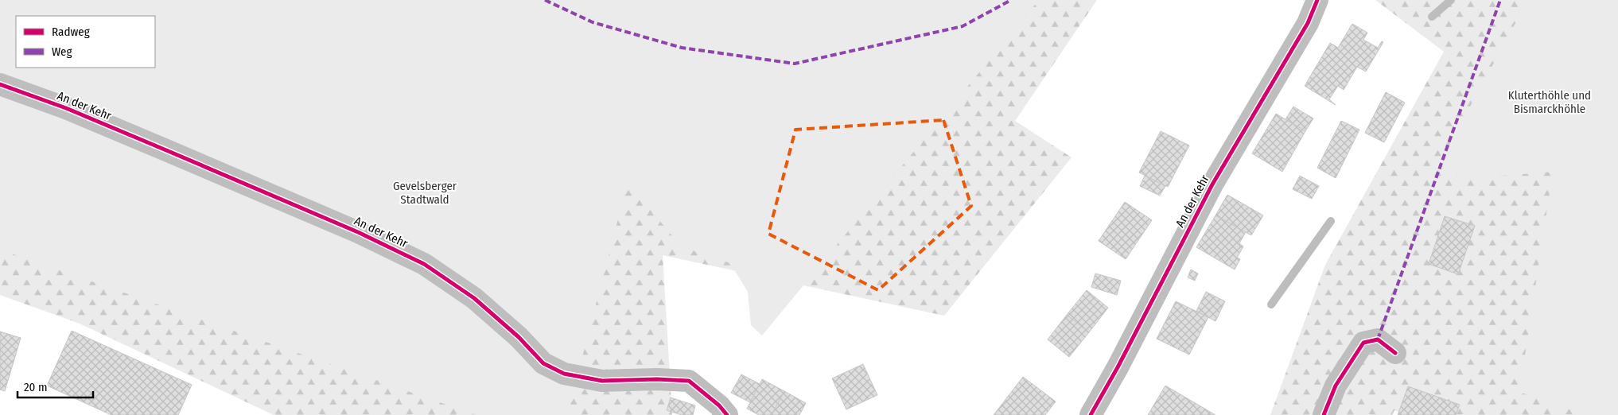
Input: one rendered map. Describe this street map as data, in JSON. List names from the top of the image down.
{
  "streets": {
    "street": ["An der Kehr"]
  },
  "parks": ["Kluterthöhle und Bismarckhöhle", "Gevelsberger Stadtwald"],
  "legend": ["Radweg", "Weg"],
  "scale_bar": "20 m"
}
